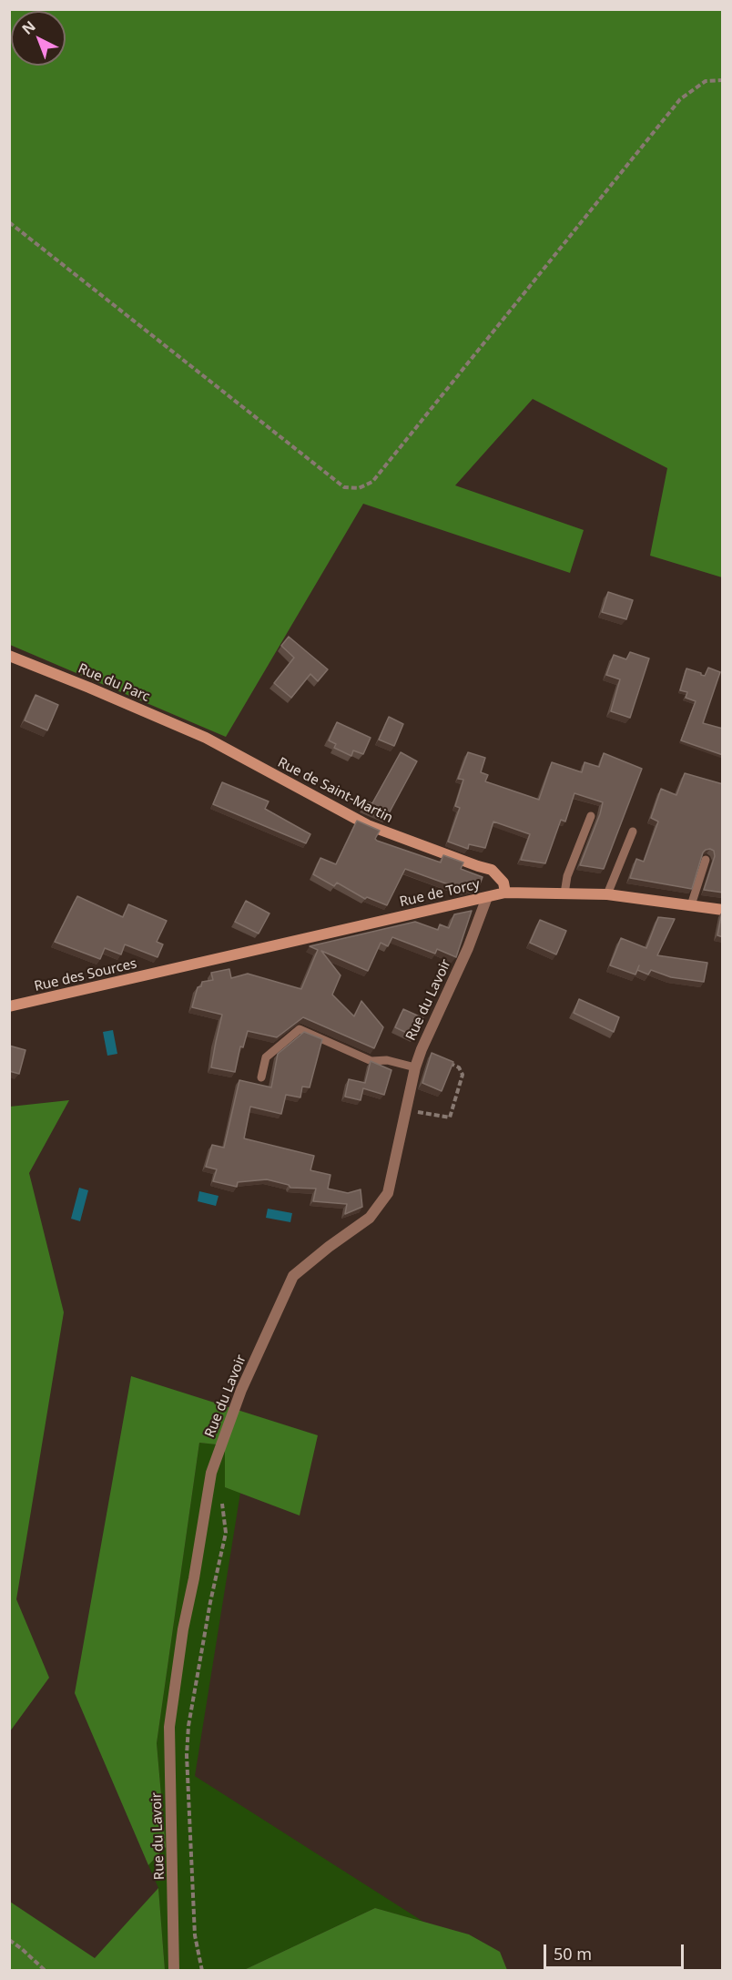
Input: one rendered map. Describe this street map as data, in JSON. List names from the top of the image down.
{
  "streets": {
    "street": [
      "Rue du Parc",
      "Rue de Saint-Martin",
      "Rue de Torcy",
      "Rue des Sources",
      "Rue du Lavoir"
    ]
  },
  "crossings": [
    ["Rue du Parc", "Rue de Saint-Martin"],
    ["Rue de Saint-Martin", "Rue de Torcy"],
    ["Rue de Torcy", "Rue des Sources"],
    ["Rue de Torcy", "Rue du Lavoir"]
  ],
  "scale_bar": "50 m",
  "north": "top left"
}
